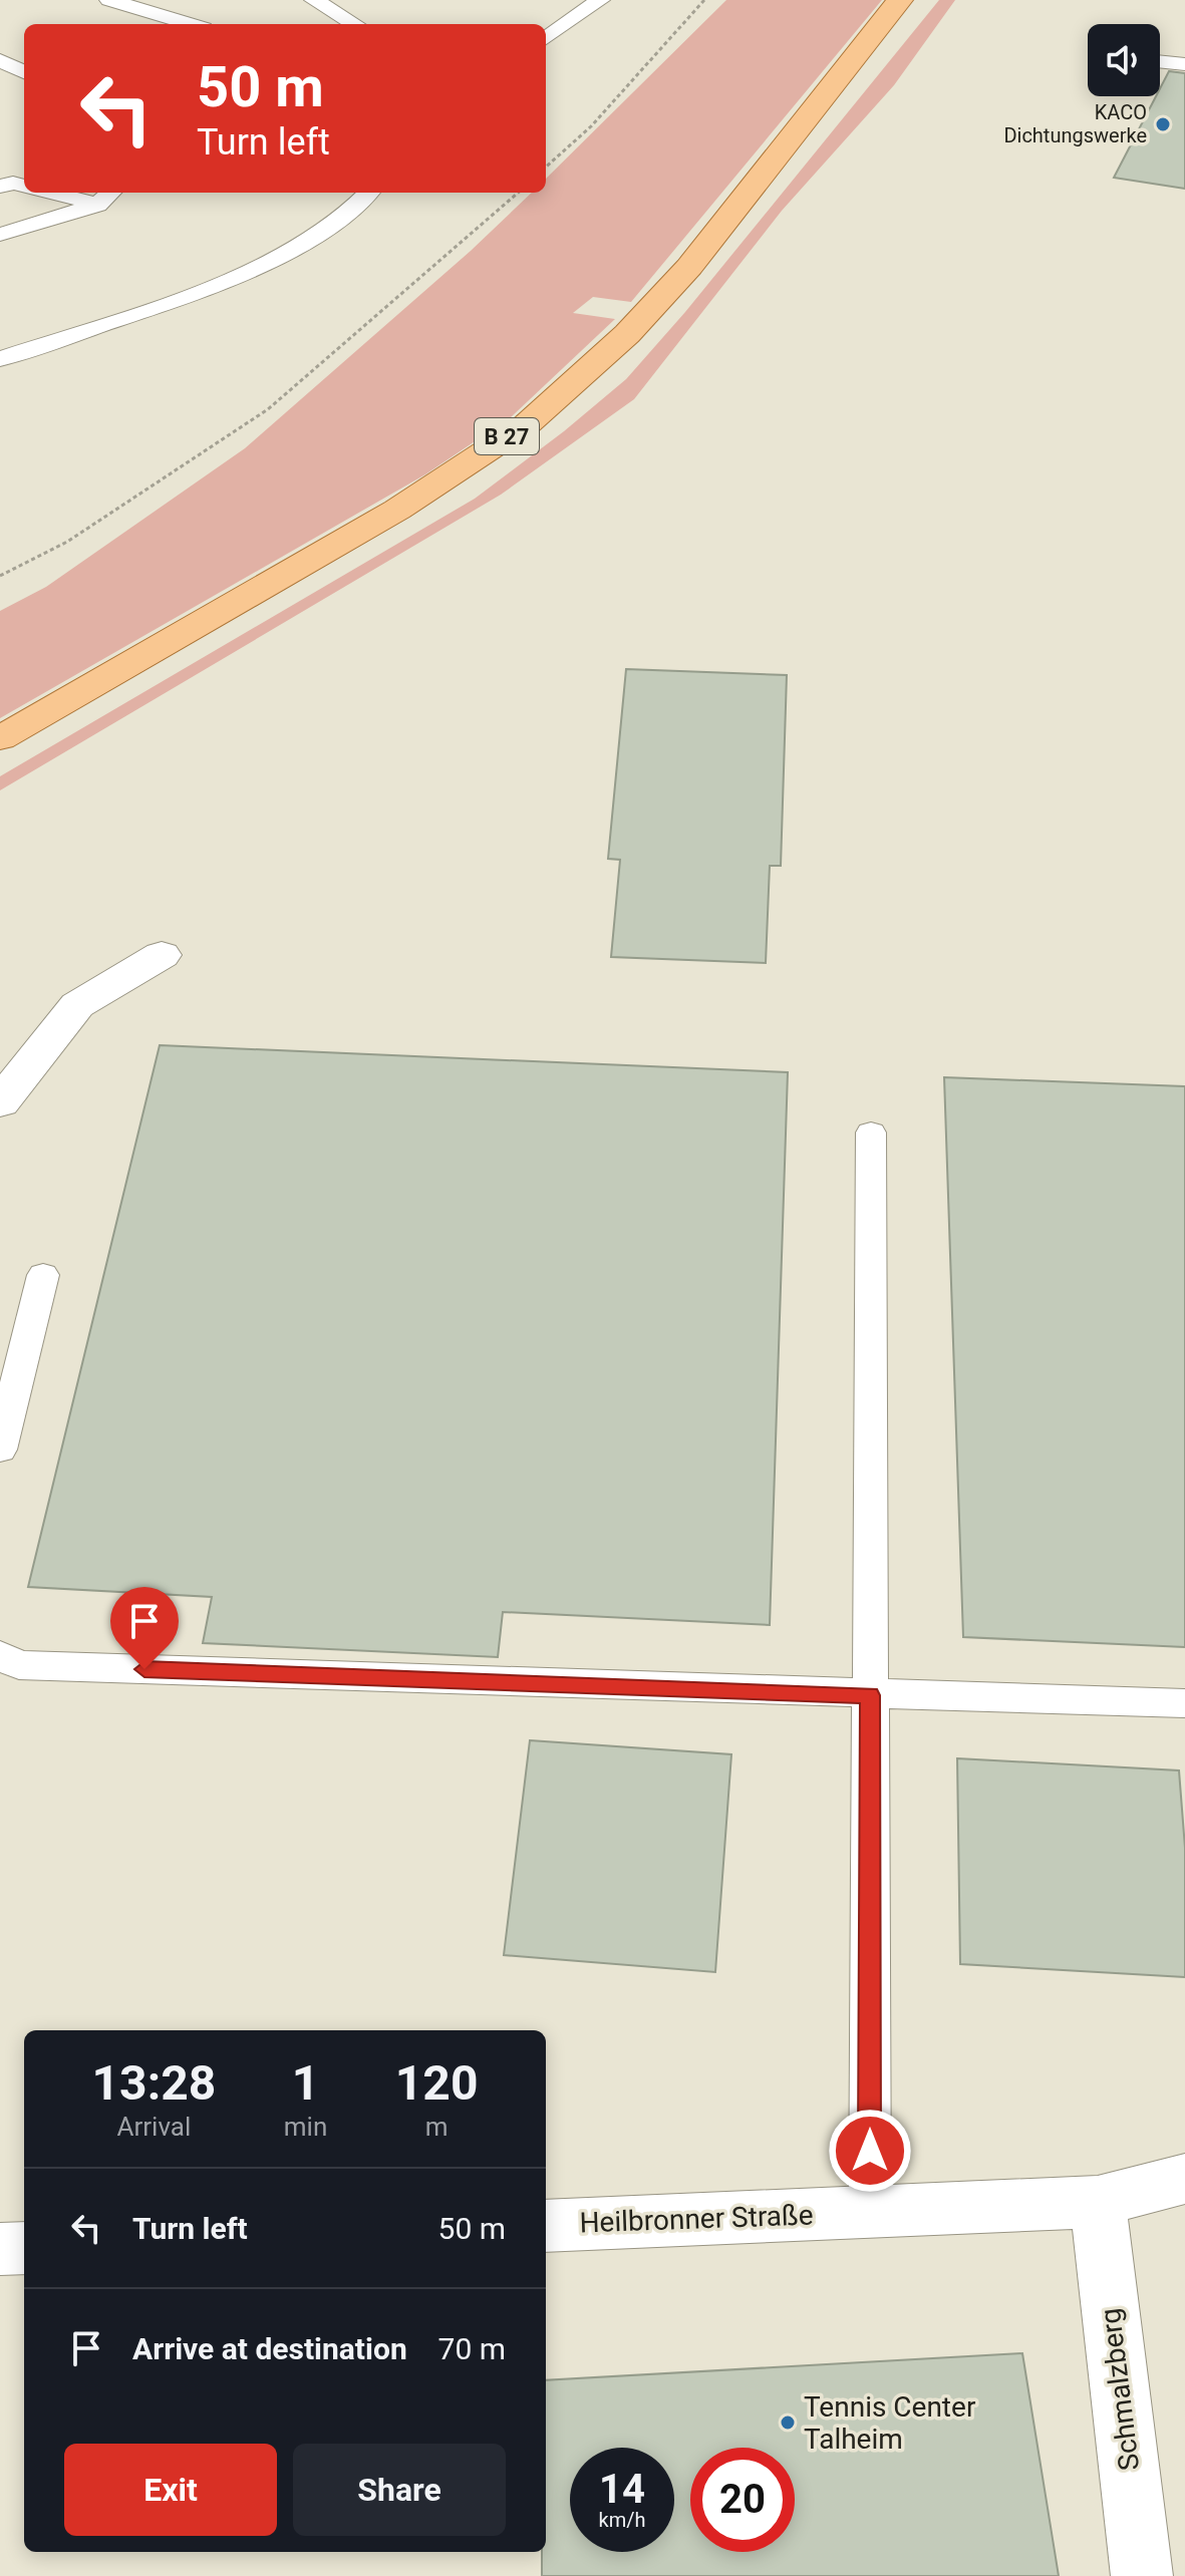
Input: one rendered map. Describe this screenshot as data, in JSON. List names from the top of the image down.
{
  "streets": {
    "main road": ["B 27"],
    "street": ["Heilbronner Straße", "Schmalzberg"]
  },
  "crossings": [
    ["Heilbronner Straße", "Schmalzberg"]
  ],
  "places": ["KACO Dichtungswerke", "Tennis Center Talheim"],
  "page": {
    "turn": ["50 m", "Turn left"],
    "eta": [
      "13:28",
      "Arrival",
      "1",
      "min",
      "120",
      "m"
    ],
    "list": [
      {
        "name": "Turn left",
        "value": "50 m"
      },
      {
        "name": "Arrive at destination",
        "value": "70 m"
      }
    ],
    "buttons": ["Exit", "Share"],
    "speed": "14 km/h",
    "limit": "20"
  }
}
